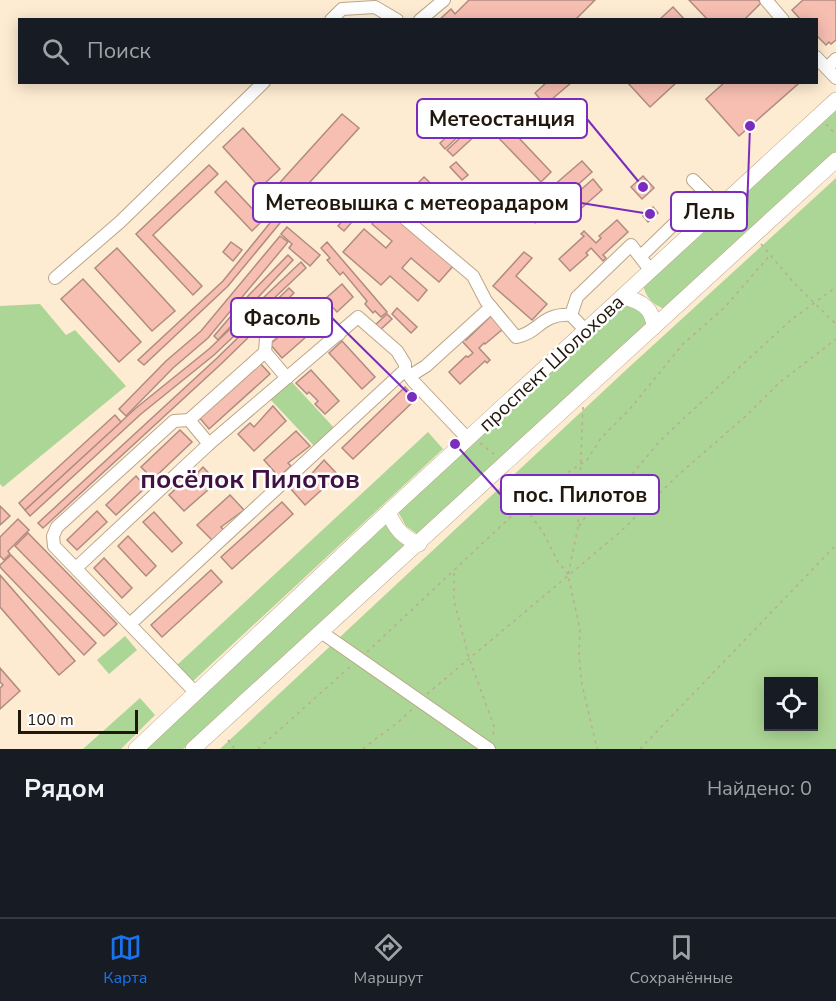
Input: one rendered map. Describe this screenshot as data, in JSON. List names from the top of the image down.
{
  "streets": {
    "main road": ["проспект Шолохова"]
  },
  "districts": ["посёлок Пилотов"],
  "places": [
    "Лель",
    "Метеостанция",
    "Метеовышка с метеорадаром",
    "Фасоль",
    "пос. Пилотов"
  ],
  "scale_bar": "100 m",
  "page": {
    "search": "Поиск",
    "scale": "100 m",
    "heading": ["Рядом", "Найдено: 0"],
    "nav": ["Карта", "Маршрут", "Сохранённые"]
  }
}
